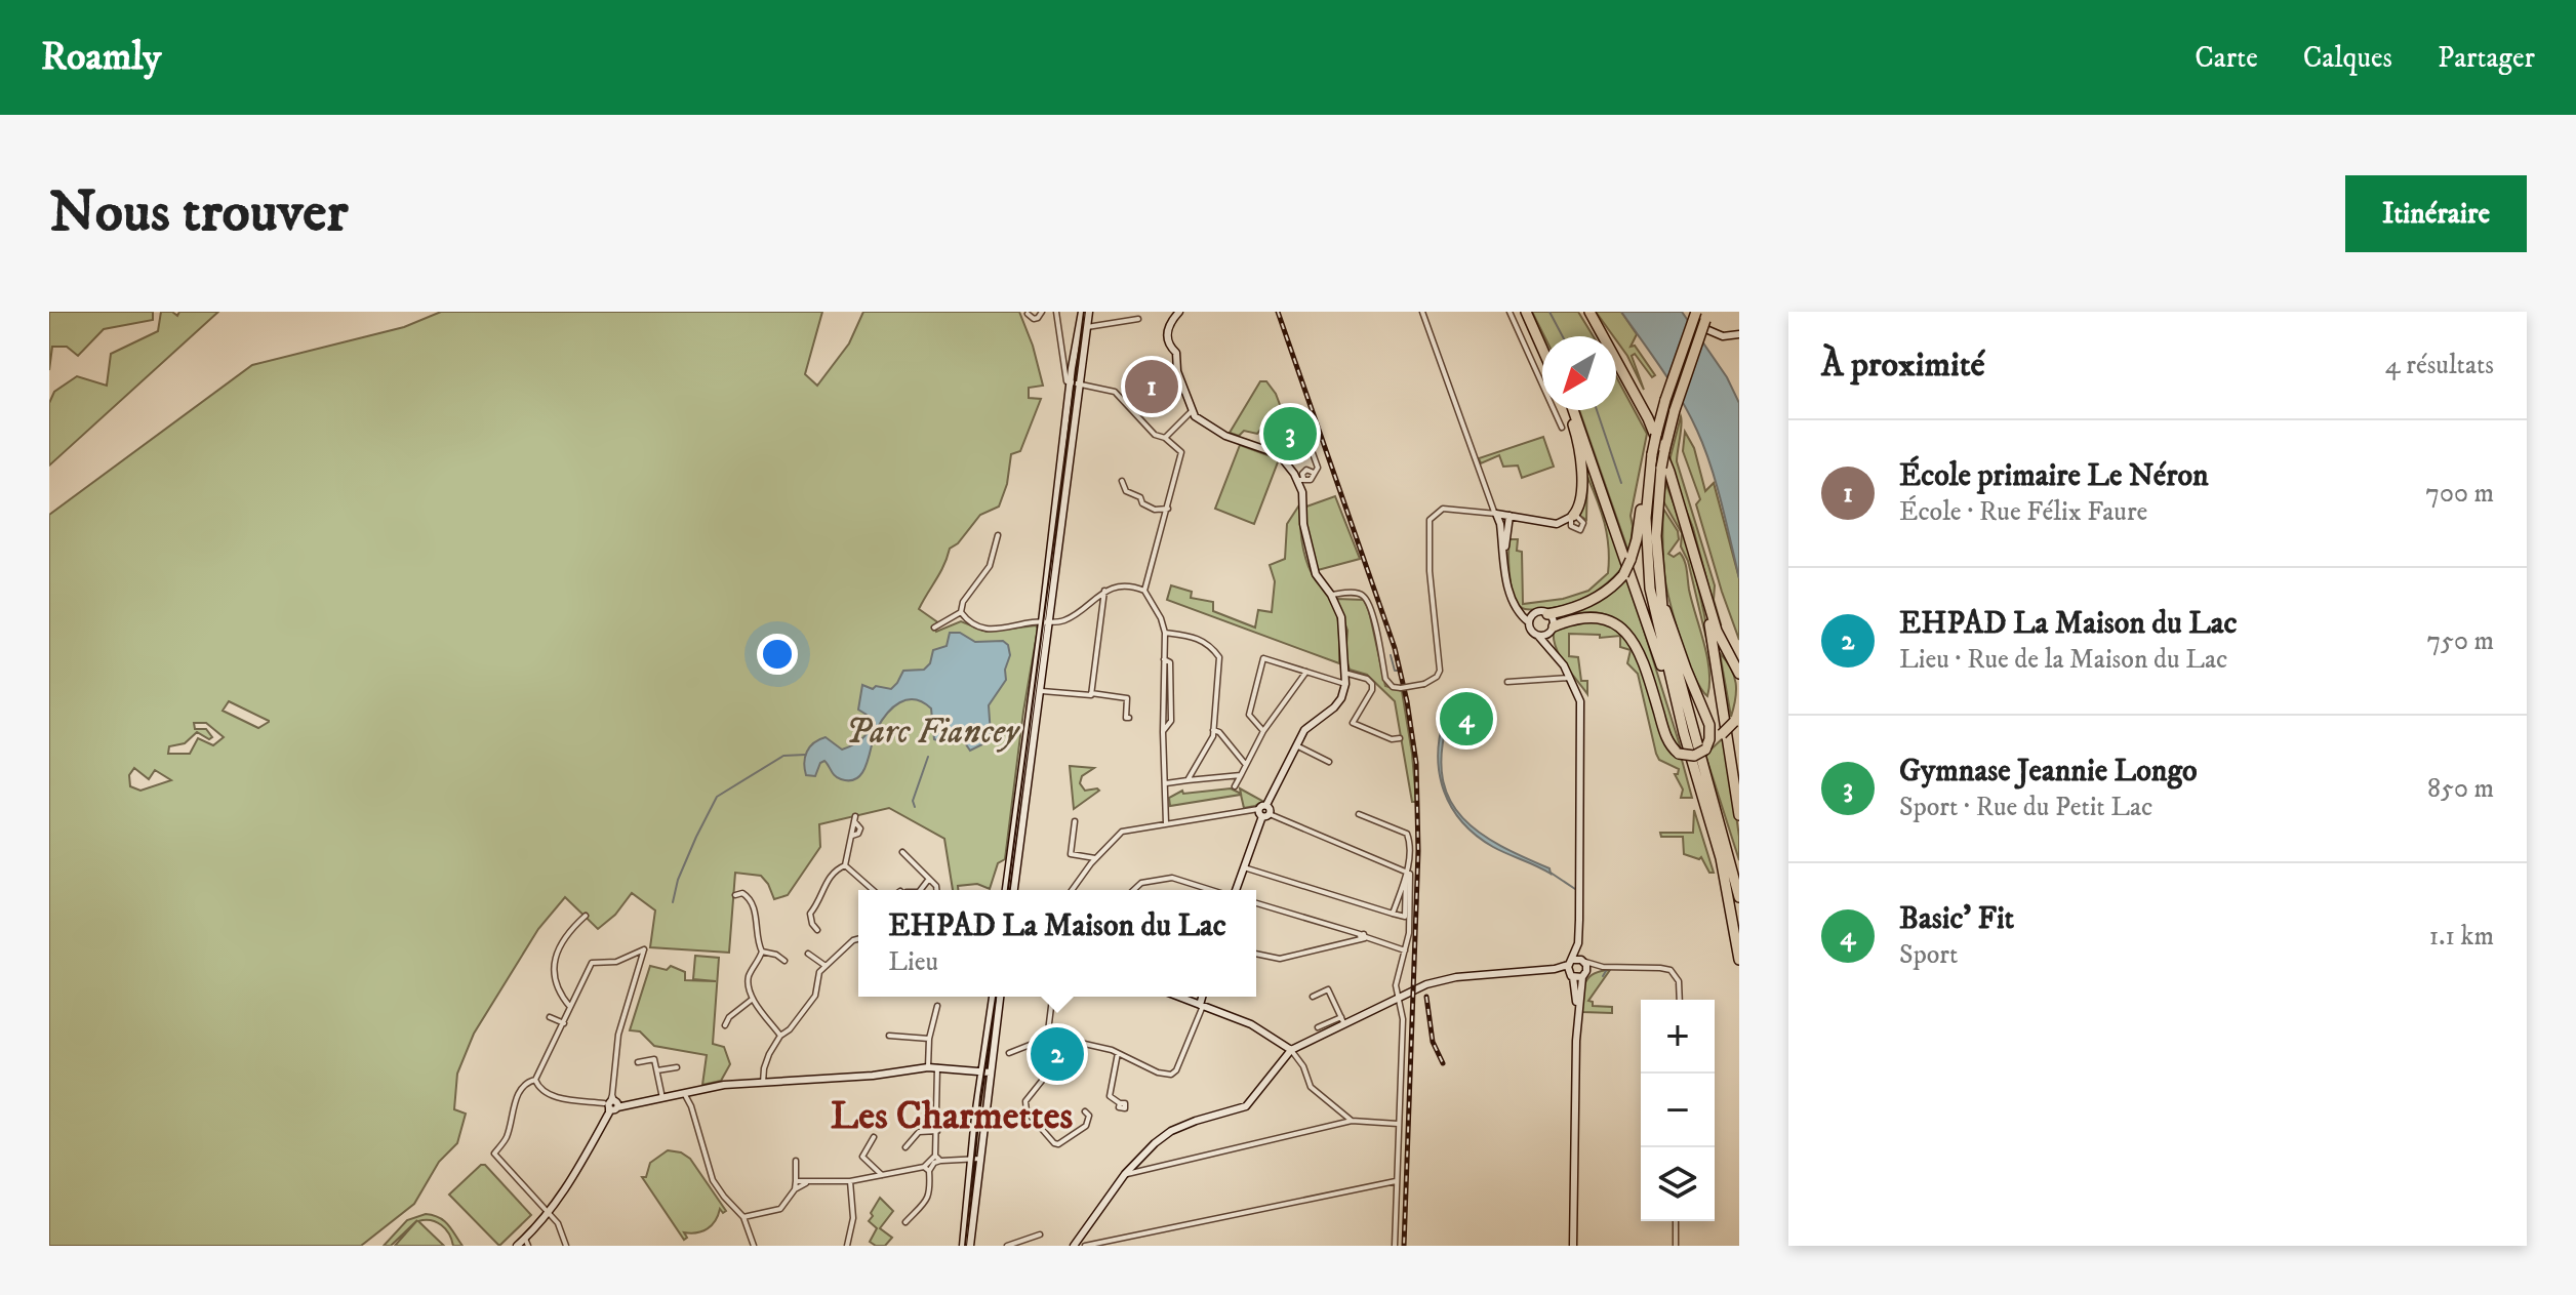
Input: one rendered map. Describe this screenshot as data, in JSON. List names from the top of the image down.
{
  "districts": ["Les Charmettes"],
  "parks": ["Parc Fiancey"],
  "north": "bottom left",
  "page": {
    "header": "Roamly",
    "nav": ["Carte", "Calques", "Partager"],
    "buttons": "Itinéraire",
    "title": "Nous trouver",
    "heading": ["À proximité", "4 résultats"],
    "pins": [
      "1",
      "3",
      "4",
      "2"
    ],
    "list": [
      {
        "mark": "1",
        "name": "École primaire Le Néron",
        "note": "École · Rue Félix Faure",
        "value": "700 m"
      },
      {
        "mark": "2",
        "name": "EHPAD La Maison du Lac",
        "note": "Lieu · Rue de la Maison du Lac",
        "value": "750 m"
      },
      {
        "mark": "3",
        "name": "Gymnase Jeannie Longo",
        "note": "Sport · Rue du Petit Lac",
        "value": "850 m"
      },
      {
        "mark": "4",
        "name": "Basic' Fit",
        "note": "Sport",
        "value": "1.1 km"
      }
    ],
    "popup": ["EHPAD La Maison du Lac", "Lieu"],
    "map_buttons": ["+", "−"]
  }
}
